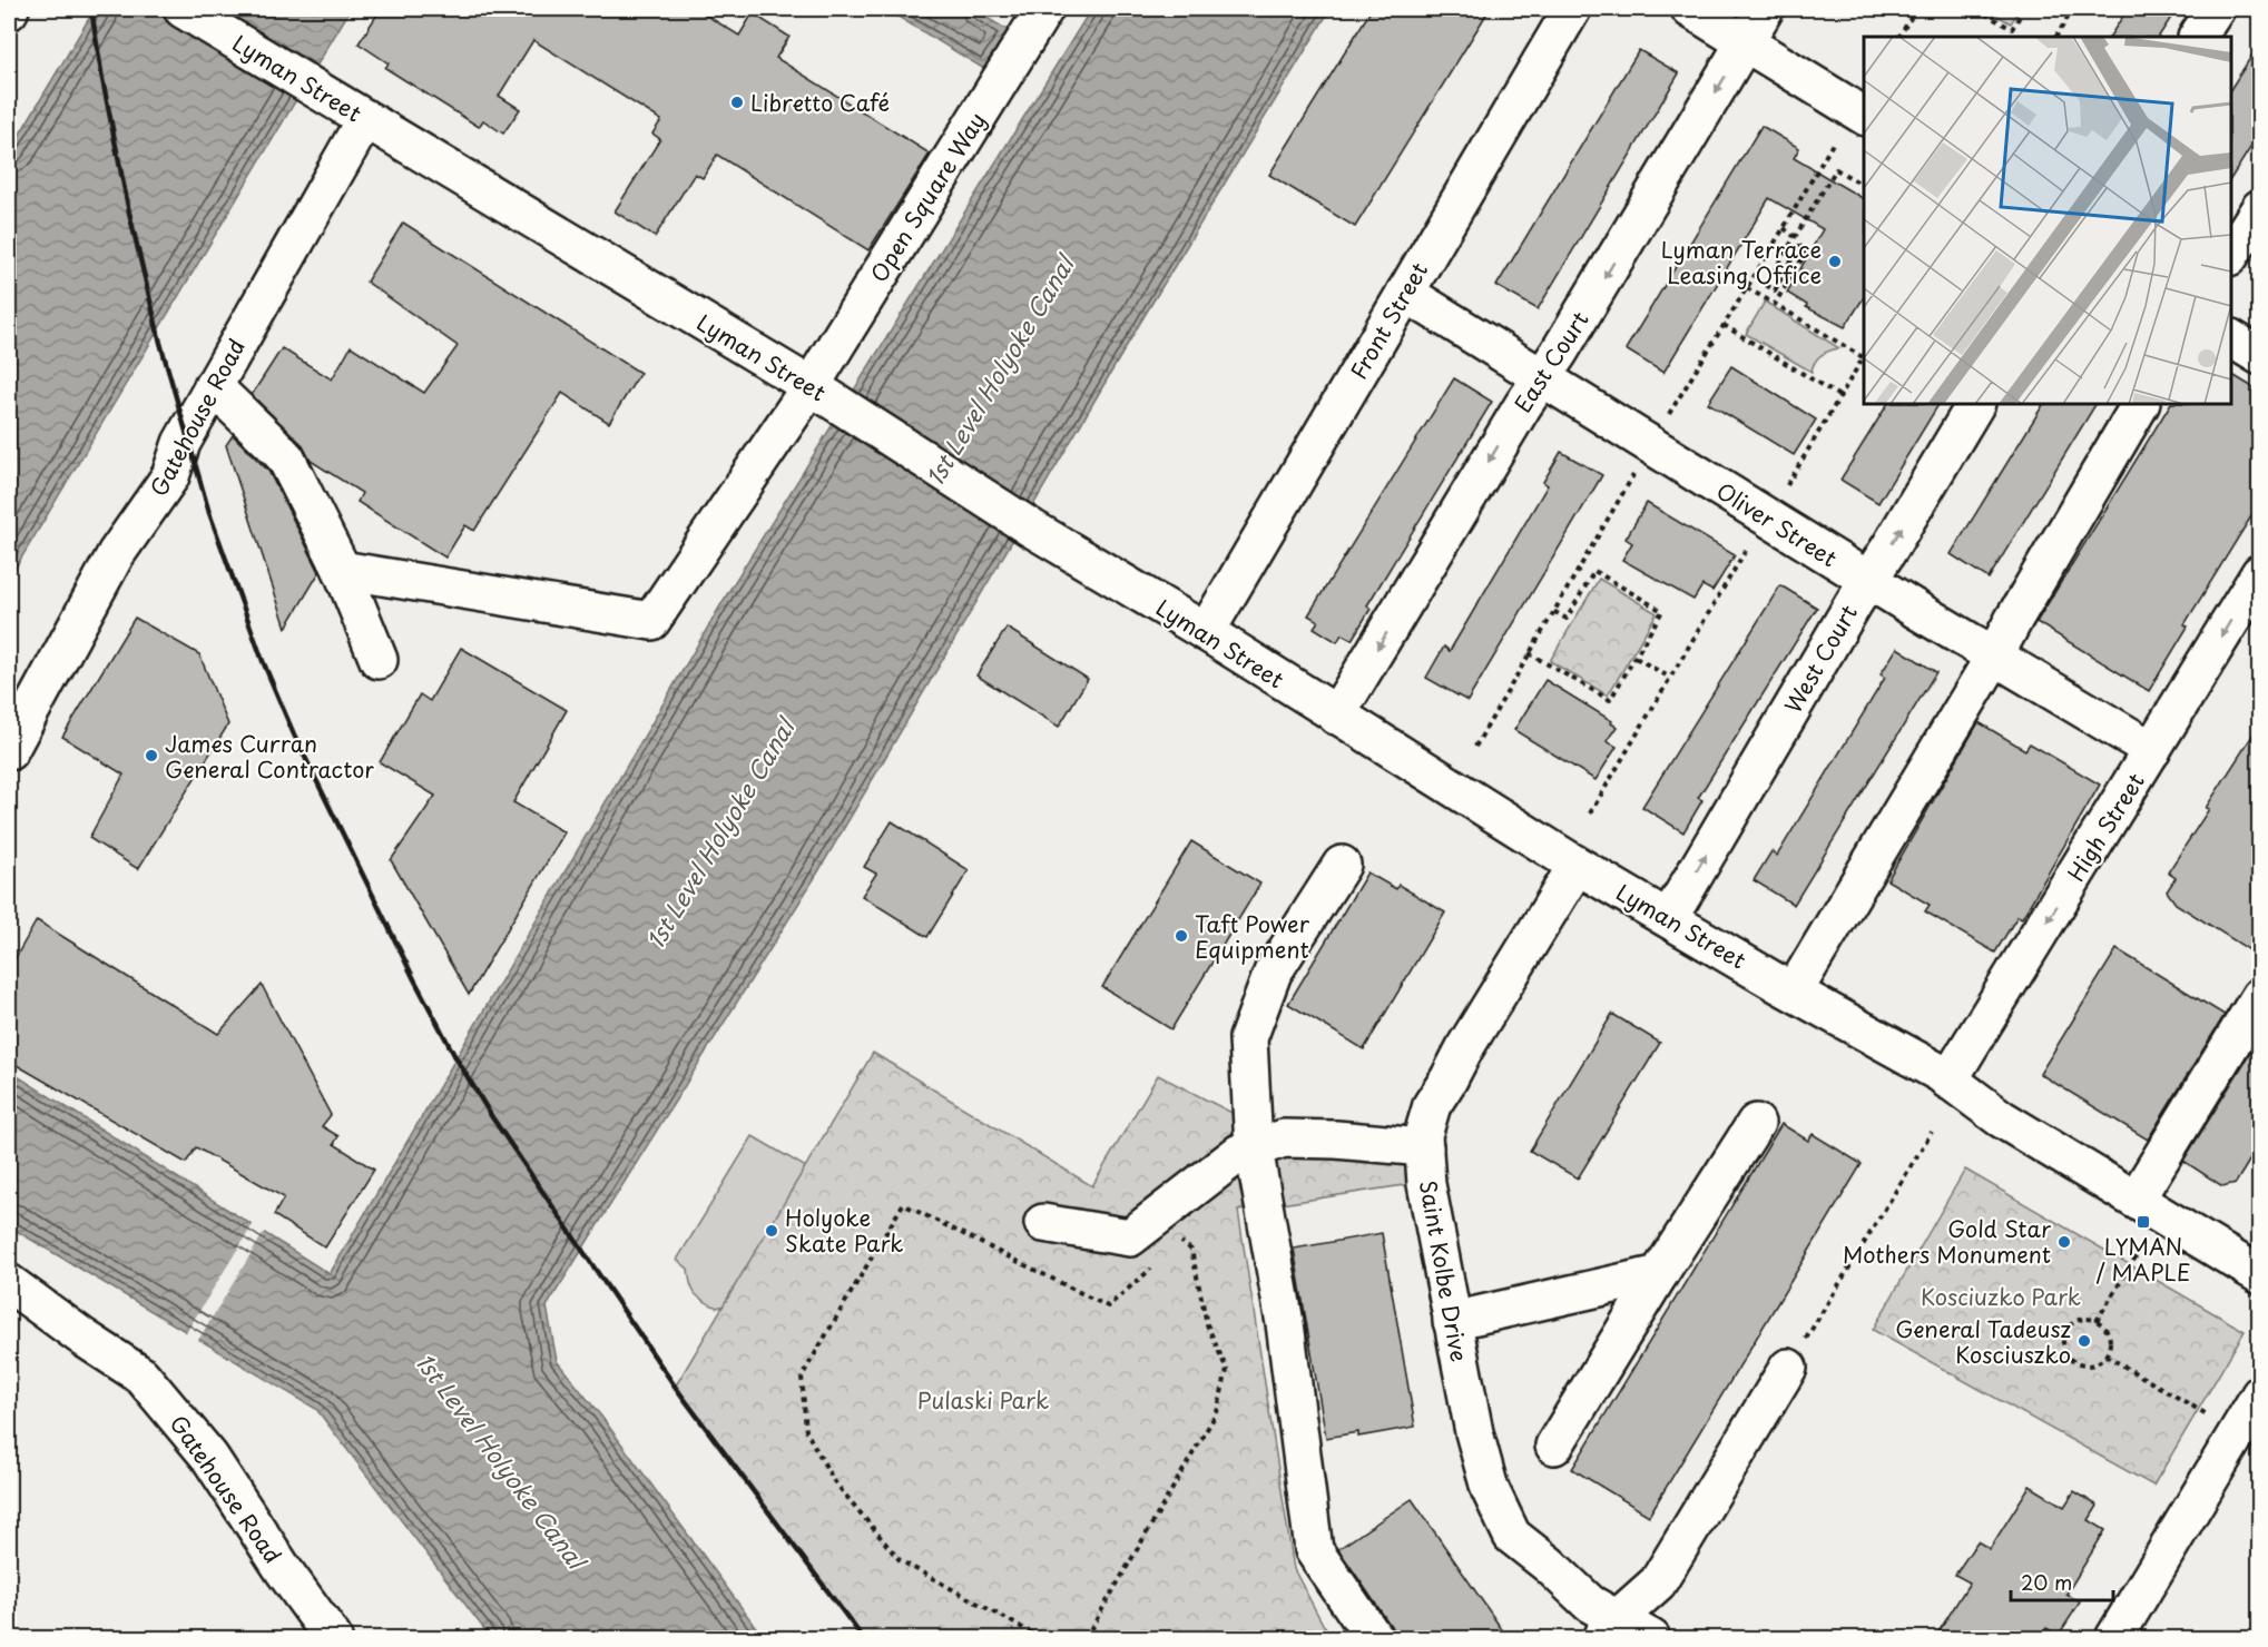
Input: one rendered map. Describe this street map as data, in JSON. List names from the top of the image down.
{
  "streets": {
    "street": [
      "Lyman Street",
      "Open Square Way",
      "Front Street",
      "East Court",
      "Gatehouse Road",
      "Oliver Street",
      "West Court",
      "High Street",
      "Saint Kolbe Drive"
    ]
  },
  "crossings": [
    ["Lyman Street", "Open Square Way"],
    ["Lyman Street", "Front Street"],
    ["Lyman Street", "East Court"],
    ["Lyman Street", "Gatehouse Road"],
    ["Lyman Street", "West Court"],
    ["Lyman Street", "High Street"],
    ["Lyman Street", "Saint Kolbe Drive"],
    ["Front Street", "Oliver Street"],
    ["East Court", "Oliver Street"],
    ["Oliver Street", "West Court"],
    ["Oliver Street", "High Street"]
  ],
  "one_way": ["East Court"],
  "water": ["1st Level Holyoke Canal"],
  "parks": ["Kosciuzko Park", "Pulaski Park"],
  "places": {
    "other": [
      "Libretto Café",
      "Lyman Terrace Leasing Office",
      "James Curran General Contractor",
      "Taft Power Equipment",
      "Holyoke Skate Park",
      "Gold Star Mothers Monument",
      "General Tadeusz Kosciuszko"
    ],
    "transit": ["LYMAN / MAPLE"]
  },
  "scale_bar": "20 m"
}
